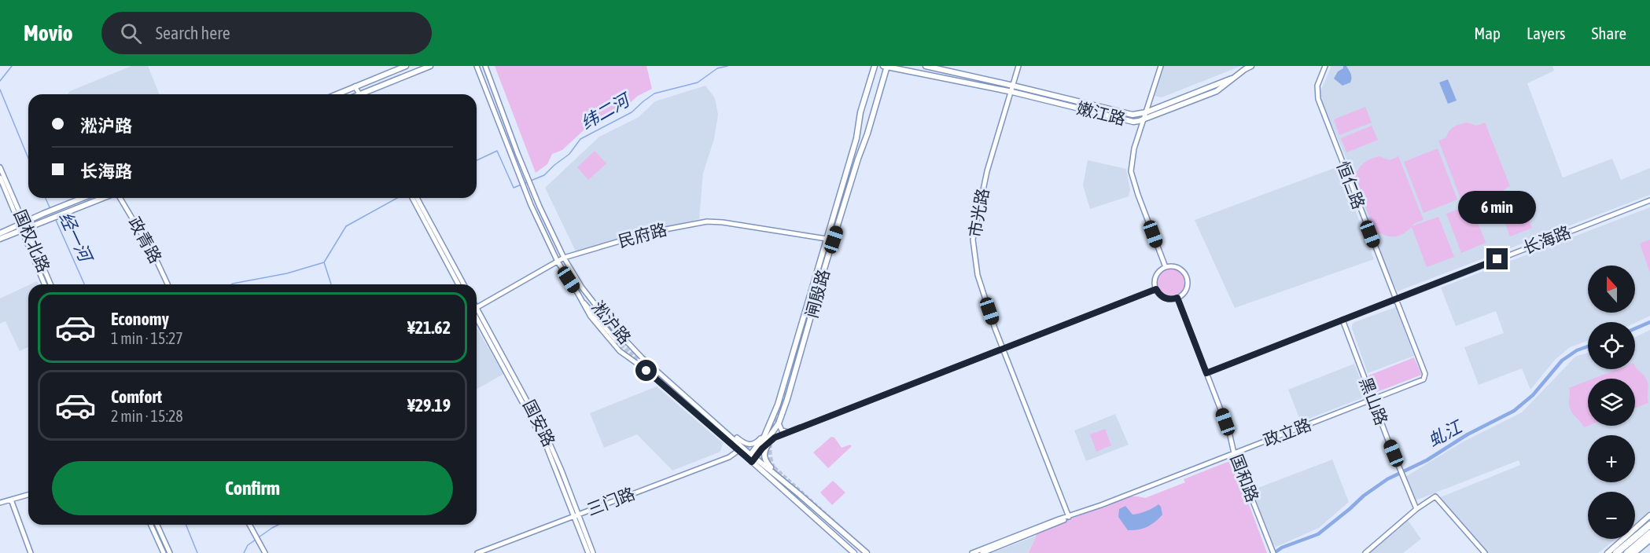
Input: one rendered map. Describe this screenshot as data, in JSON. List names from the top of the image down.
{
  "streets": {
    "main road": ["嫩江路", "闸殷路", "淞沪路"],
    "street": [
      "恒仁路",
      "市光路",
      "民府路",
      "政青路",
      "长海路",
      "国权北路",
      "黑山路",
      "国安路",
      "政立路",
      "国和路",
      "三门路"
    ]
  },
  "crossings": [
    ["嫩江路", "市光路"],
    ["嫩江路", "闸殷路"],
    ["恒仁路", "长海路"],
    ["恒仁路", "政立路"],
    ["市光路", "政立路"],
    ["民府路", "闸殷路"],
    ["民府路", "淞沪路"],
    ["长海路", "黑山路"],
    ["长海路", "国和路"],
    ["闸殷路", "淞沪路"],
    ["淞沪路", "三门路"],
    ["黑山路", "政立路"],
    ["国安路", "三门路"],
    ["政立路", "国和路"]
  ],
  "water": ["纬二河", "经一河", "虬江"],
  "north": "top",
  "page": {
    "header": "Movio",
    "search": "Search here",
    "nav": ["Map", "Layers", "Share"],
    "banner": ["淞沪路", "长海路"],
    "bubble": "6 min",
    "map_buttons": ["+", "−"],
    "list": [
      {
        "name": "Economy",
        "note": "1 min · 15:27",
        "value": "¥21.62"
      },
      {
        "name": "Comfort",
        "note": "2 min · 15:28",
        "value": "¥29.19"
      }
    ],
    "buttons": "Confirm"
  }
}
